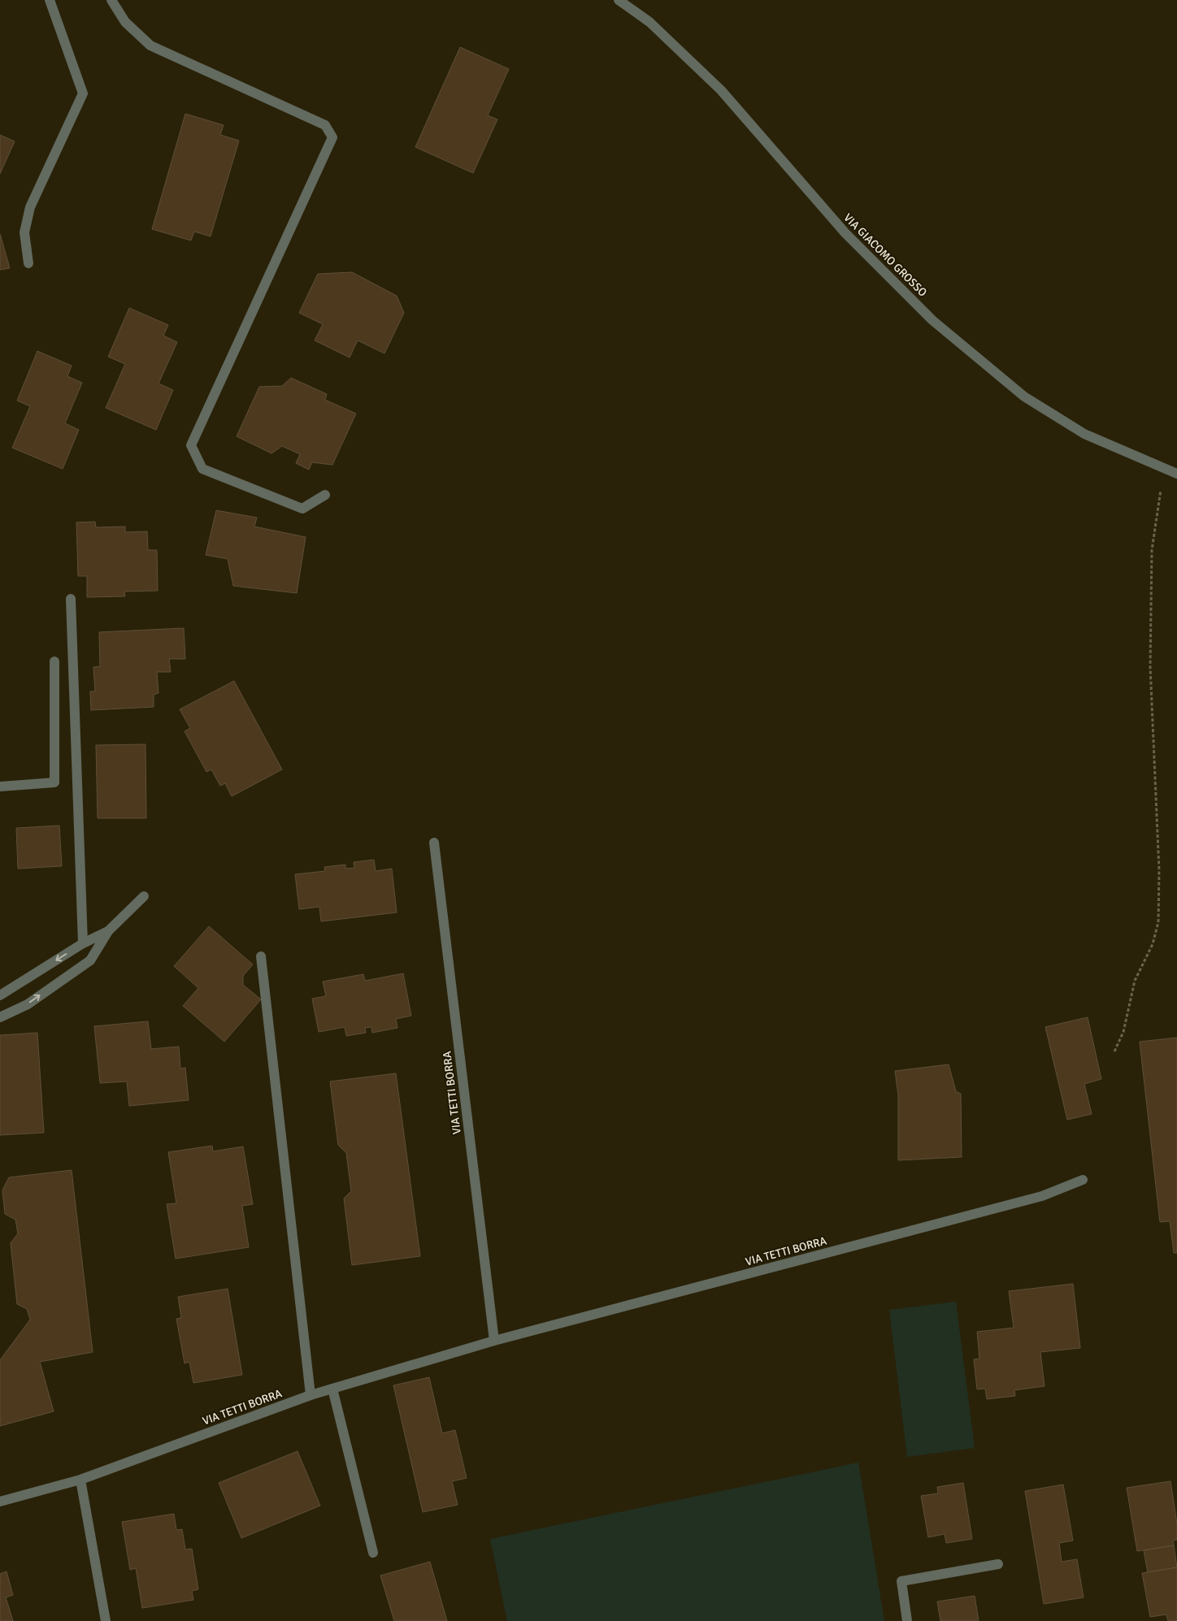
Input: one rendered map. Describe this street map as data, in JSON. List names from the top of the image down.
{
  "streets": {
    "street": ["VIA GIACOMO GROSSO", "VIA TETTI BORRA"]
  }
}
